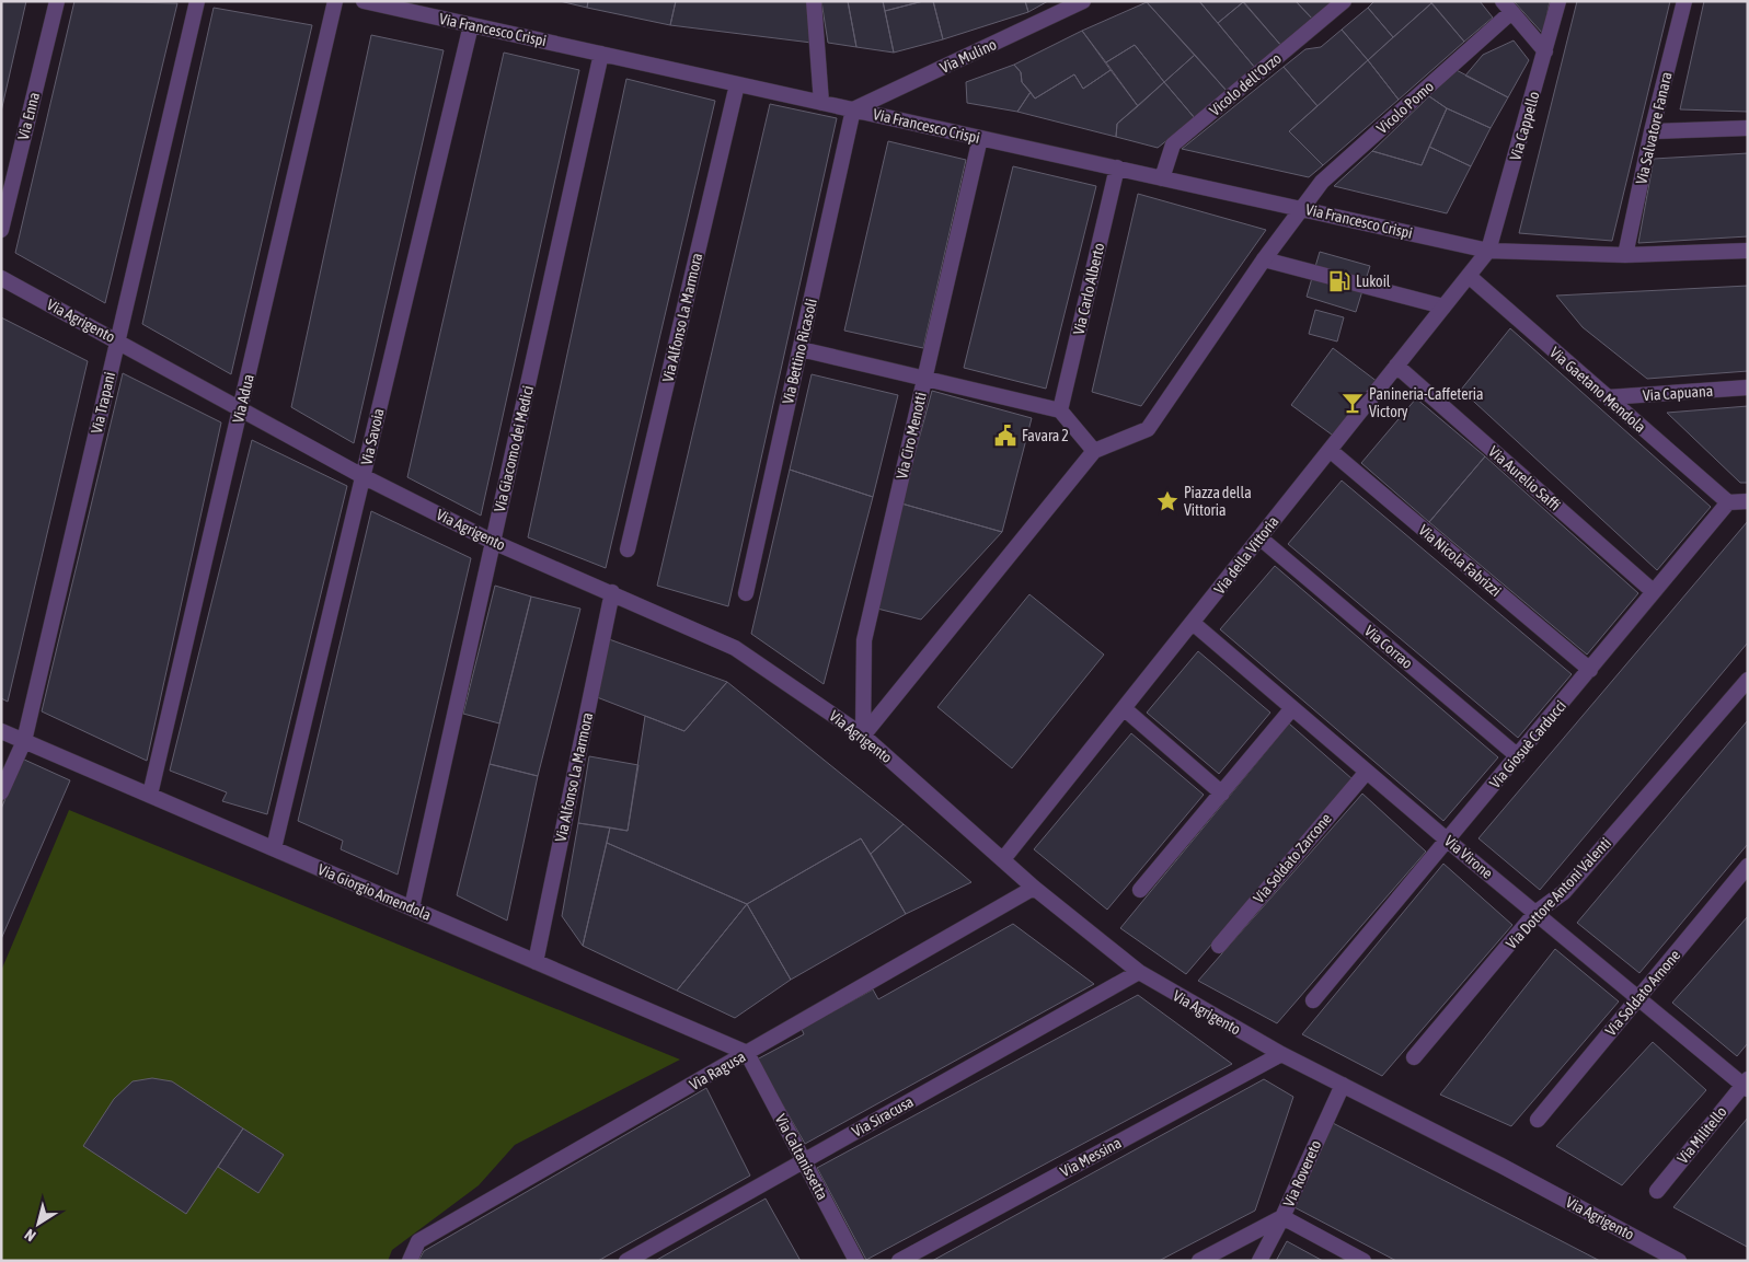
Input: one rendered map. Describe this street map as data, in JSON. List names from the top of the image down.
{
  "streets": {
    "street": [
      "Via Francesco Crispi",
      "Via Mulino",
      "Vicolo dell'Orzo",
      "Vicolo Pomo",
      "Via Enna",
      "Via Cappello",
      "Via Salvatore Fanara",
      "Via Carlo Alberto",
      "Via Alfonso La Marmora",
      "Via Agrigento",
      "Via Bettino Ricasoli",
      "Via Gaetano Mendola",
      "Via Capuana",
      "Via Adua",
      "Via Trapani",
      "Via Ciro Menotti",
      "Via Savoia",
      "Via Giacomo dei Medici",
      "Via Aurelio Saffi",
      "Via della Vittoria",
      "Via Nicola Fabrizzi",
      "Via Corrao",
      "Via Giosuè Carducci",
      "Via Virone",
      "Via Soldato Zarcone",
      "Via Giorgio Amendola",
      "Via Dottore Antoni Valenti",
      "Via Soldato Arnone",
      "Via Ragusa",
      "Via Siracusa",
      "Via Militello",
      "Via Caltanissetta",
      "Via Messina",
      "Via Rovereto"
    ]
  },
  "crossings": [
    ["Via Francesco Crispi", "Via Mulino"],
    ["Via Francesco Crispi", "Vicolo dell'Orzo"],
    ["Via Francesco Crispi", "Vicolo Pomo"],
    ["Via Francesco Crispi", "Via Cappello"],
    ["Via Francesco Crispi", "Via Salvatore Fanara"],
    ["Via Francesco Crispi", "Via Carlo Alberto"],
    ["Via Francesco Crispi", "Via Alfonso La Marmora"],
    ["Via Francesco Crispi", "Via Bettino Ricasoli"],
    ["Via Francesco Crispi", "Via Ciro Menotti"],
    ["Via Francesco Crispi", "Via Savoia"],
    ["Via Francesco Crispi", "Via Giacomo dei Medici"],
    ["Via Francesco Crispi", "Via della Vittoria"],
    ["Via Mulino", "Via Bettino Ricasoli"],
    ["Via Cappello", "Via della Vittoria"],
    ["Via Alfonso La Marmora", "Via Agrigento"],
    ["Via Alfonso La Marmora", "Via Giorgio Amendola"],
    ["Via Agrigento", "Via Adua"],
    ["Via Agrigento", "Via Trapani"],
    ["Via Agrigento", "Via Ciro Menotti"],
    ["Via Agrigento", "Via Savoia"],
    ["Via Agrigento", "Via Giacomo dei Medici"],
    ["Via Agrigento", "Via della Vittoria"],
    ["Via Agrigento", "Via Ragusa"],
    ["Via Agrigento", "Via Siracusa"],
    ["Via Agrigento", "Via Messina"],
    ["Via Agrigento", "Via Rovereto"],
    ["Via Gaetano Mendola", "Via Capuana"],
    ["Via Gaetano Mendola", "Via della Vittoria"],
    ["Via Gaetano Mendola", "Via Giosuè Carducci"],
    ["Via Adua", "Via Giorgio Amendola"],
    ["Via Trapani", "Via Giorgio Amendola"],
    ["Via Savoia", "Via Giorgio Amendola"],
    ["Via Giacomo dei Medici", "Via Giorgio Amendola"],
    ["Via Aurelio Saffi", "Via della Vittoria"],
    ["Via Aurelio Saffi", "Via Giosuè Carducci"],
    ["Via della Vittoria", "Via Nicola Fabrizzi"],
    ["Via della Vittoria", "Via Corrao"],
    ["Via della Vittoria", "Via Virone"],
    ["Via Nicola Fabrizzi", "Via Giosuè Carducci"],
    ["Via Corrao", "Via Giosuè Carducci"],
    ["Via Giosuè Carducci", "Via Virone"],
    ["Via Virone", "Via Soldato Zarcone"],
    ["Via Virone", "Via Dottore Antoni Valenti"],
    ["Via Virone", "Via Soldato Arnone"],
    ["Via Virone", "Via Militello"],
    ["Via Giorgio Amendola", "Via Ragusa"],
    ["Via Giorgio Amendola", "Via Caltanissetta"],
    ["Via Ragusa", "Via Caltanissetta"],
    ["Via Siracusa", "Via Caltanissetta"]
  ],
  "places": {
    "fuel station": ["Lukoil"],
    "bar": ["Panineria-Caffeteria Victory"],
    "public building": ["Favara 2"],
    "place": ["Piazza della Vittoria"]
  },
  "north": "bottom left"
}
